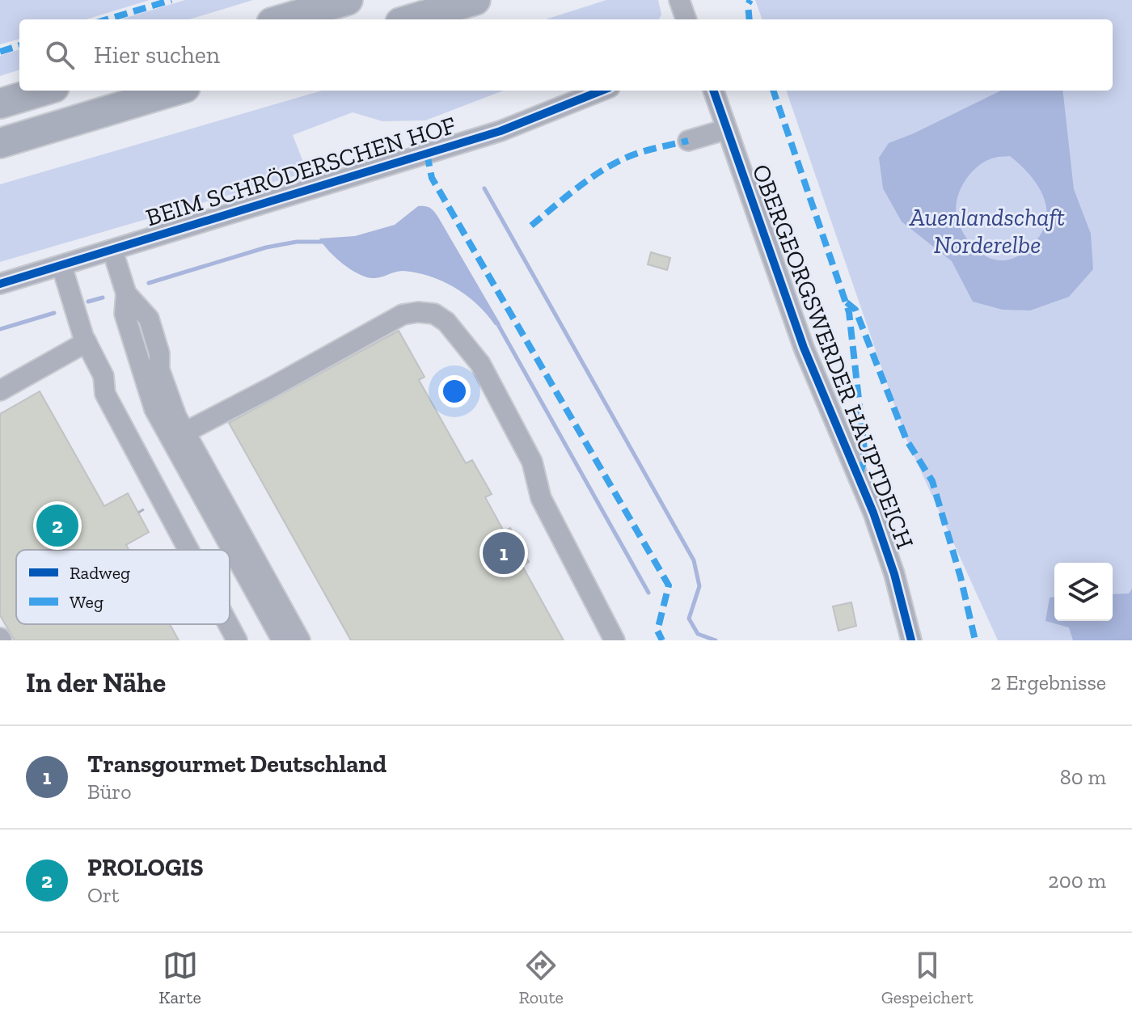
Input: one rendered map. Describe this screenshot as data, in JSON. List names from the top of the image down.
{
  "streets": {
    "street": ["BEIM SCHRÖDERSCHEN HOF", "OBERGEORGSWERDER HAUPTDEICH"]
  },
  "parks": ["Auenlandschaft Norderelbe"],
  "legend": ["Radweg", "Weg"],
  "page": {
    "search": "Hier suchen",
    "pins": ["2", "1"],
    "heading": ["In der Nähe", "2 Ergebnisse"],
    "list": [
      {
        "mark": "1",
        "name": "Transgourmet Deutschland",
        "note": "Büro",
        "value": "80 m"
      },
      {
        "mark": "2",
        "name": "PROLOGIS",
        "note": "Ort",
        "value": "200 m"
      }
    ],
    "nav": ["Karte", "Route", "Gespeichert"]
  }
}
